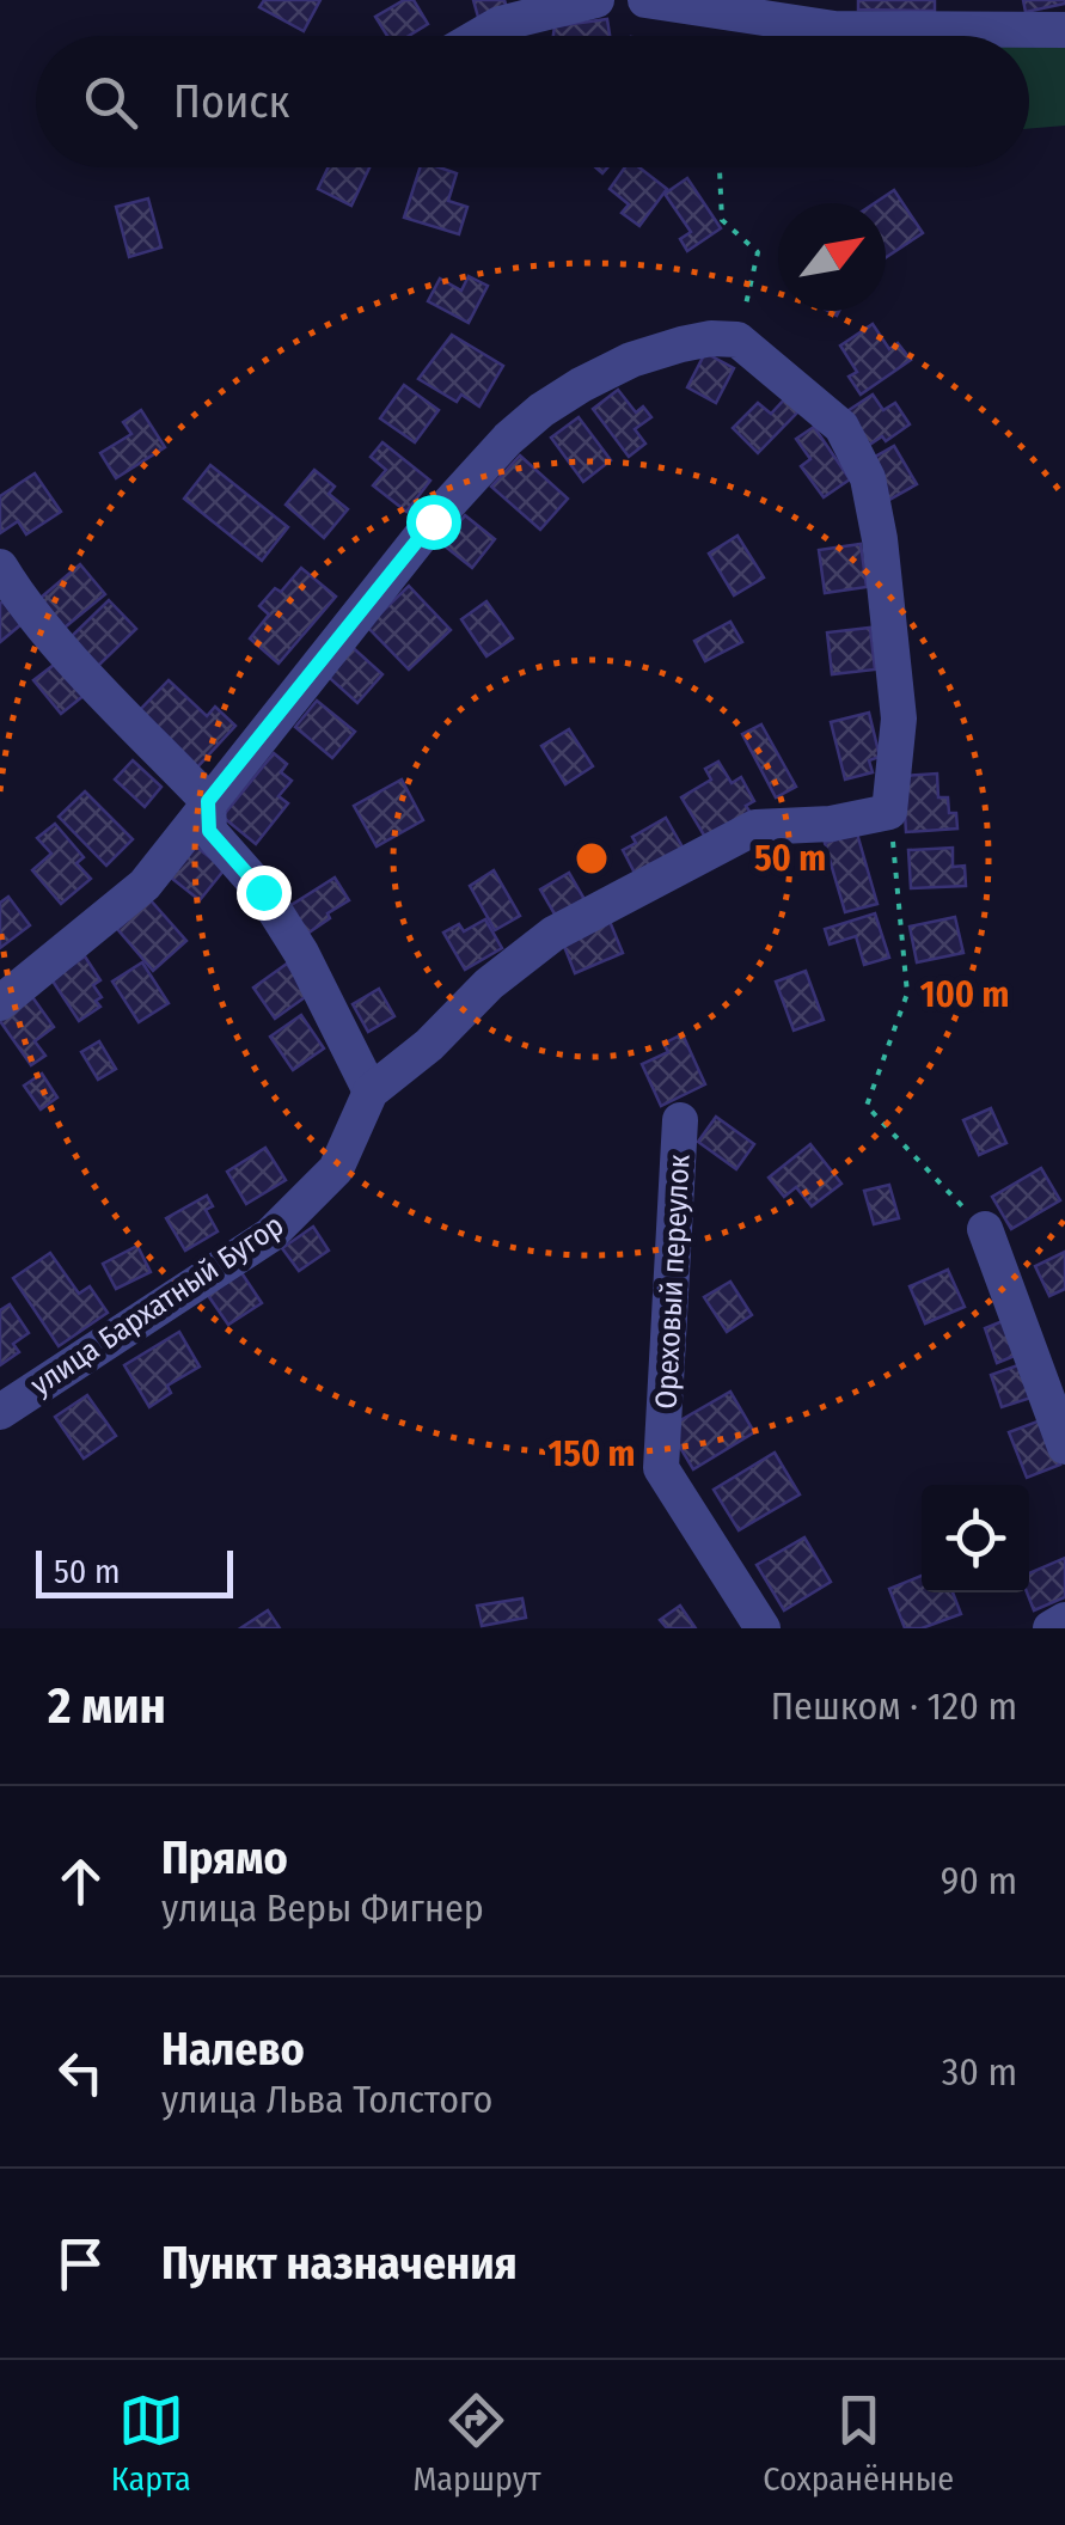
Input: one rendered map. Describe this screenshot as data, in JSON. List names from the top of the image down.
{
  "streets": {
    "street": ["Ореховый переулок", "улица Бархатный Бугор"]
  },
  "scale_bar": "50 m",
  "north": "top right",
  "page": {
    "search": "Поиск",
    "scale": "50 m",
    "heading": ["2 мин", "Пешком · 120 m"],
    "list": [
      ["Прямо", "улица Веры Фигнер", "90 m"],
      ["Налево", "улица Льва Толстого", "30 m"],
      "Пункт назначения"
    ],
    "nav": ["Карта", "Маршрут", "Сохранённые"]
  },
  "rings": ["50 m", "100 m", "150 m"]
}
